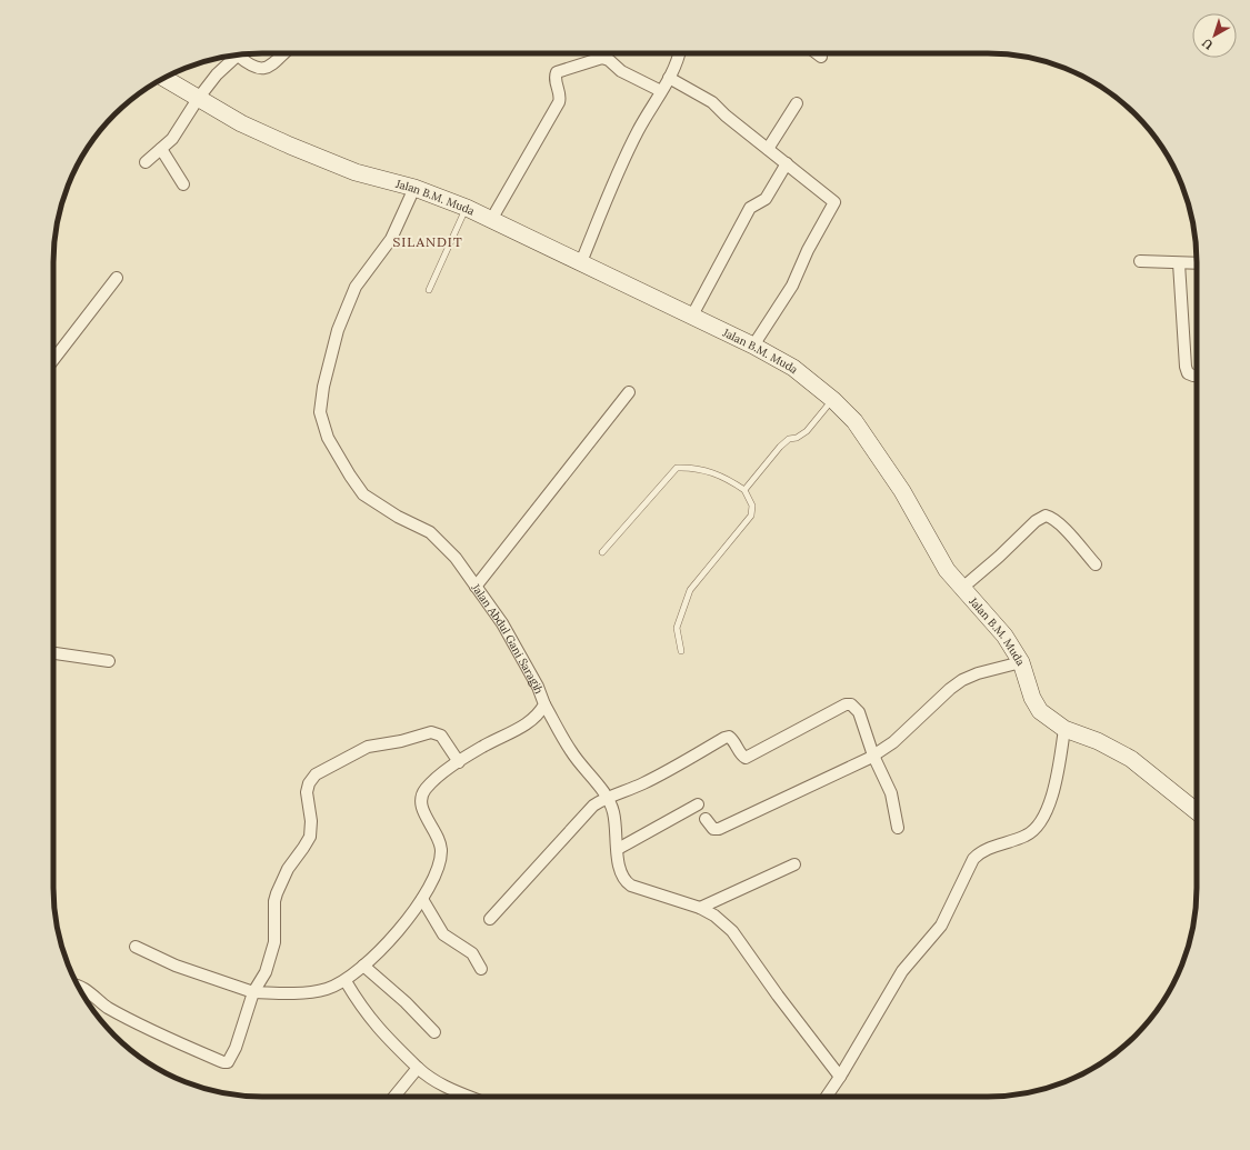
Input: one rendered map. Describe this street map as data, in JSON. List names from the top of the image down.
{
  "streets": {
    "street": ["Jalan B.M. Muda", "Jalan Abdul Gani Saragih"]
  },
  "crossings": [
    ["Jalan B.M. Muda", "Jalan Abdul Gani Saragih"]
  ],
  "districts": ["SILANDIT"],
  "north": "bottom left"
}
